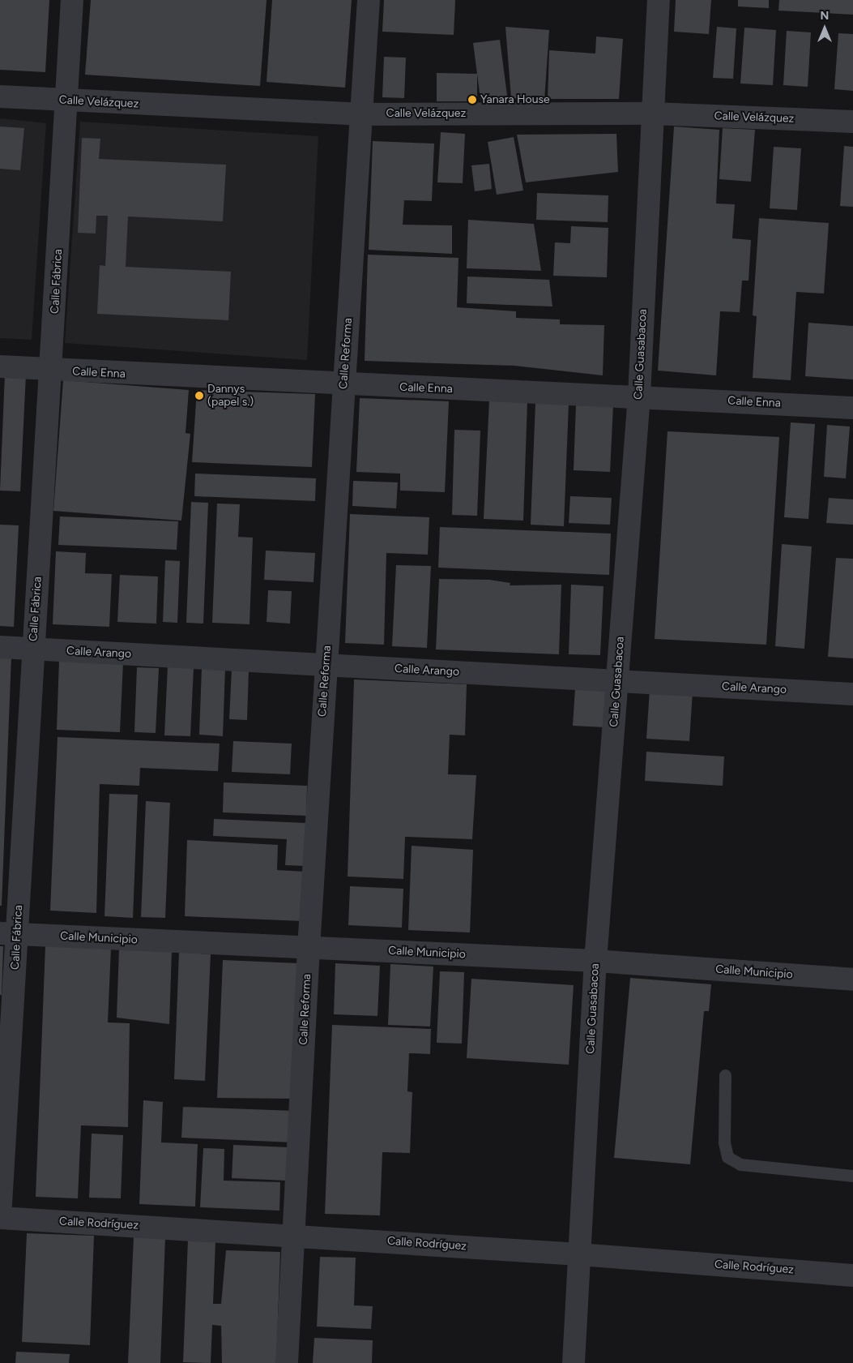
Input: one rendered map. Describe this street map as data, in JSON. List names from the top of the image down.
{
  "streets": {
    "street": [
      "Calle Velázquez",
      "Calle Fábrica",
      "Calle Reforma",
      "Calle Guasabacoa",
      "Calle Enna",
      "Calle Arango",
      "Calle Municipio",
      "Calle Rodríguez"
    ]
  },
  "crossings": [
    ["Calle Velázquez", "Calle Fábrica"],
    ["Calle Velázquez", "Calle Reforma"],
    ["Calle Velázquez", "Calle Guasabacoa"],
    ["Calle Fábrica", "Calle Enna"],
    ["Calle Fábrica", "Calle Arango"],
    ["Calle Fábrica", "Calle Municipio"],
    ["Calle Fábrica", "Calle Rodríguez"],
    ["Calle Reforma", "Calle Enna"],
    ["Calle Reforma", "Calle Arango"],
    ["Calle Reforma", "Calle Municipio"],
    ["Calle Reforma", "Calle Rodríguez"],
    ["Calle Guasabacoa", "Calle Enna"],
    ["Calle Guasabacoa", "Calle Arango"],
    ["Calle Guasabacoa", "Calle Municipio"],
    ["Calle Guasabacoa", "Calle Rodríguez"]
  ],
  "places": ["Yanara House", "Dannys (papel s.)"],
  "north": "top"
}
